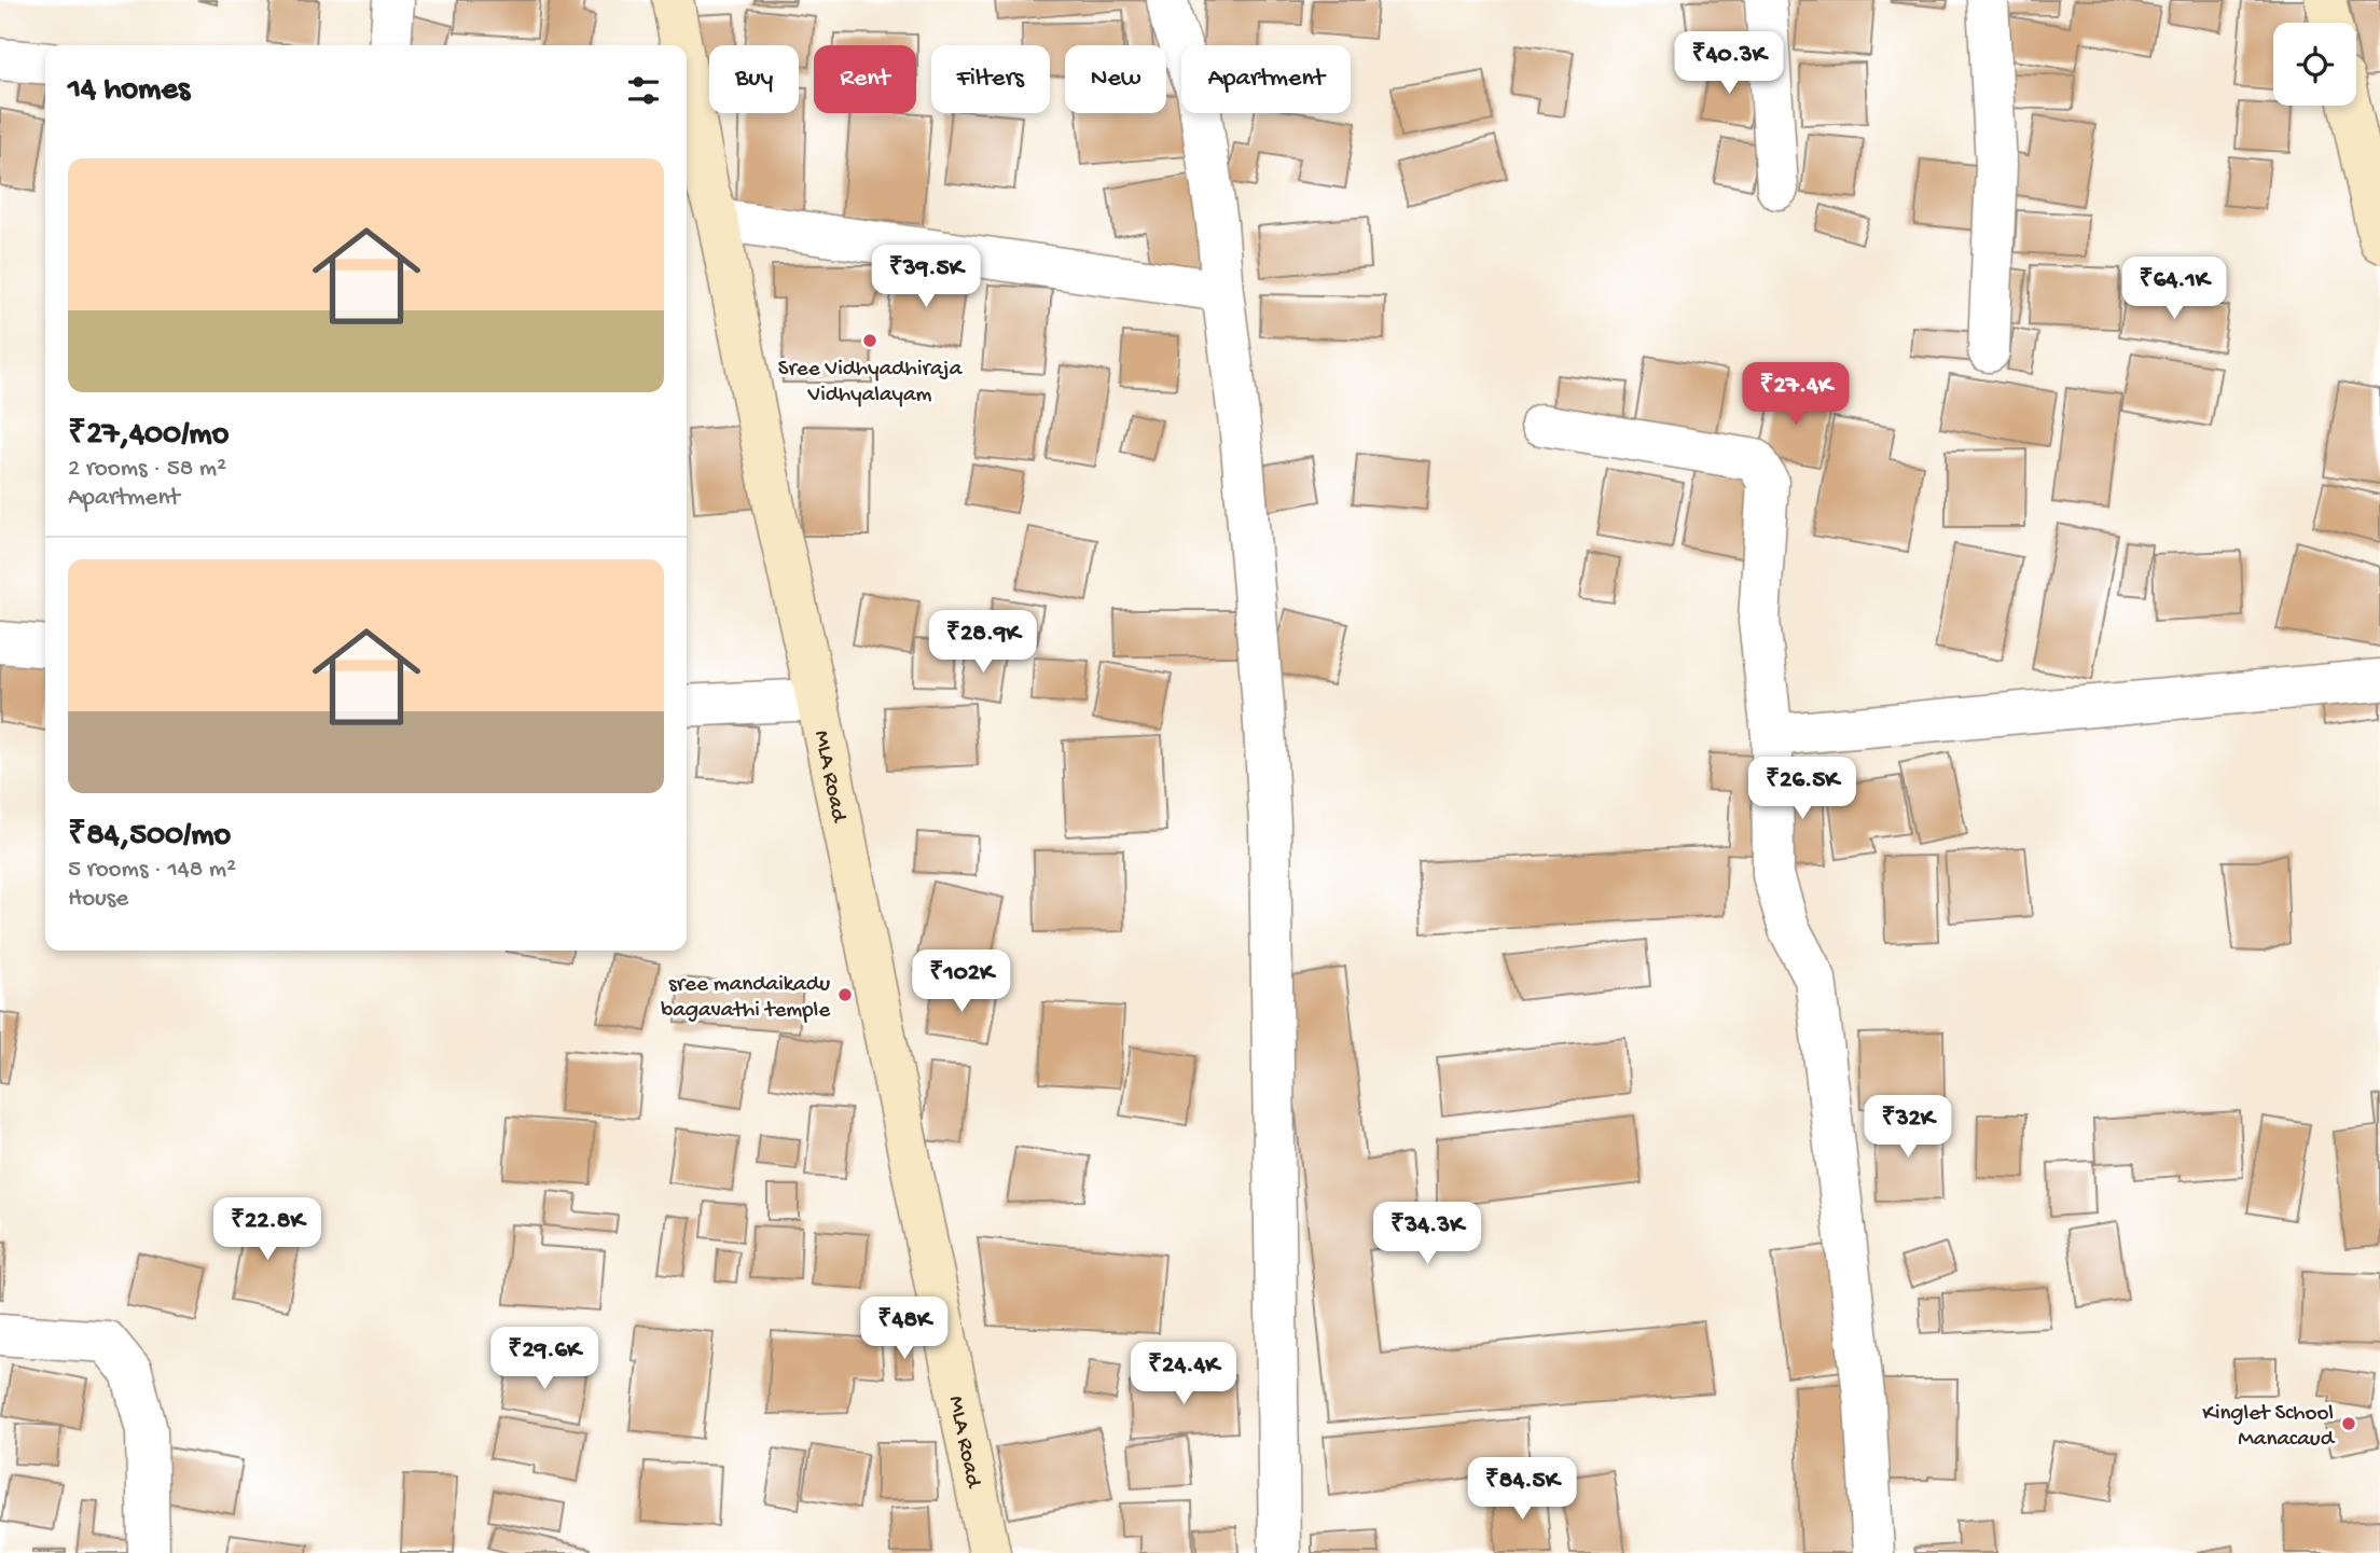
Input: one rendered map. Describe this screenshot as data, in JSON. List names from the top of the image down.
{
  "streets": {
    "street": ["MLA Road"]
  },
  "places": ["Sree Vidhyadhiraja Vidhyalayam", "sree mandaikadu bagavathi temple", "Kinglet School Manacaud"],
  "page": {
    "price": [
      "₹40.3K",
      "₹39.5K",
      "₹64.1K",
      "₹27.4K",
      "₹28.9K",
      "₹26.5K",
      "₹102K",
      "₹32K",
      "₹22.8K",
      "₹34.3K",
      "₹48K",
      "₹29.6K",
      "₹24.4K",
      "₹84.5K"
    ],
    "chip": [
      "Buy",
      "Rent",
      "Filters",
      "New",
      "Apartment"
    ],
    "heading": "14 homes",
    "list": [
      {
        "name": "₹27,400/mo",
        "note": "2 rooms · 58 m² · Apartment"
      },
      {
        "name": "₹84,500/mo",
        "note": "5 rooms · 148 m² · House"
      }
    ]
  }
}
